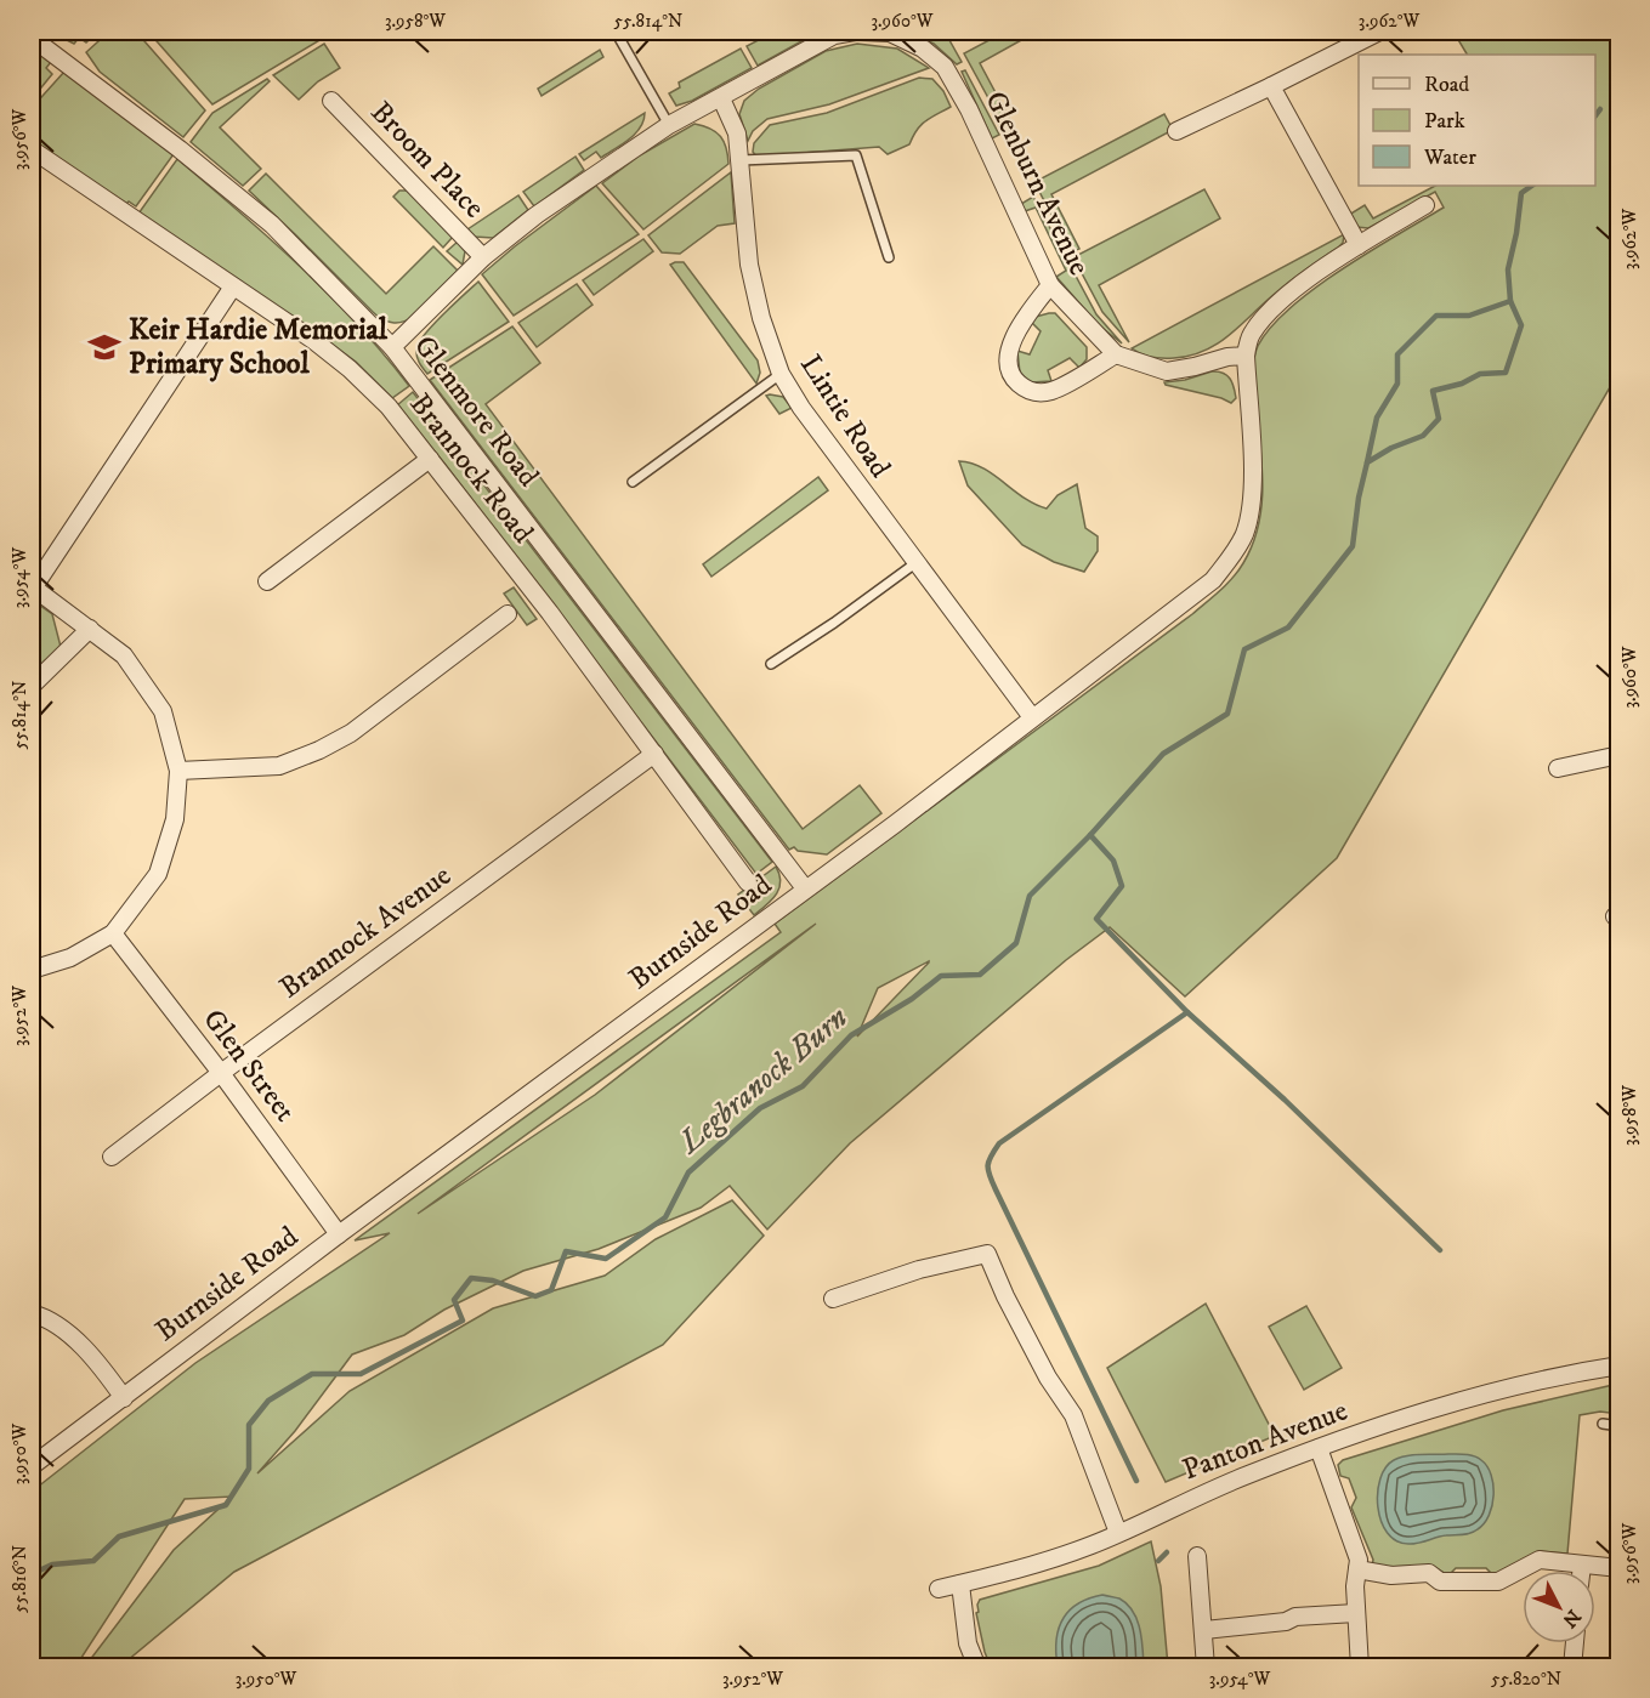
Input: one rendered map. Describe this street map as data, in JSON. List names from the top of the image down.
{
  "streets": {
    "street": [
      "Broom Place",
      "Glenburn Avenue",
      "Glenmore Road",
      "Lintie Road",
      "Brannock Road",
      "Brannock Avenue",
      "Burnside Road",
      "Glen Street",
      "Panton Avenue"
    ]
  },
  "crossings": [
    ["Glenburn Avenue", "Burnside Road"],
    ["Glenmore Road", "Burnside Road"],
    ["Lintie Road", "Burnside Road"],
    ["Brannock Road", "Brannock Avenue"],
    ["Brannock Avenue", "Glen Street"],
    ["Burnside Road", "Glen Street"]
  ],
  "water": ["Legbranock Burn"],
  "places": {
    "school or university": ["Keir Hardie Memorial Primary School"]
  },
  "legend": ["Road", "Park", "Water"],
  "north": "bottom right",
  "coordinates": [
    "3.958°W",
    "55.814°N",
    "3.960°W",
    "3.962°W",
    "3.956°W",
    "3.954°W",
    "3.952°W",
    "3.950°W",
    "55.816°N",
    "55.820°N"
  ]
}
